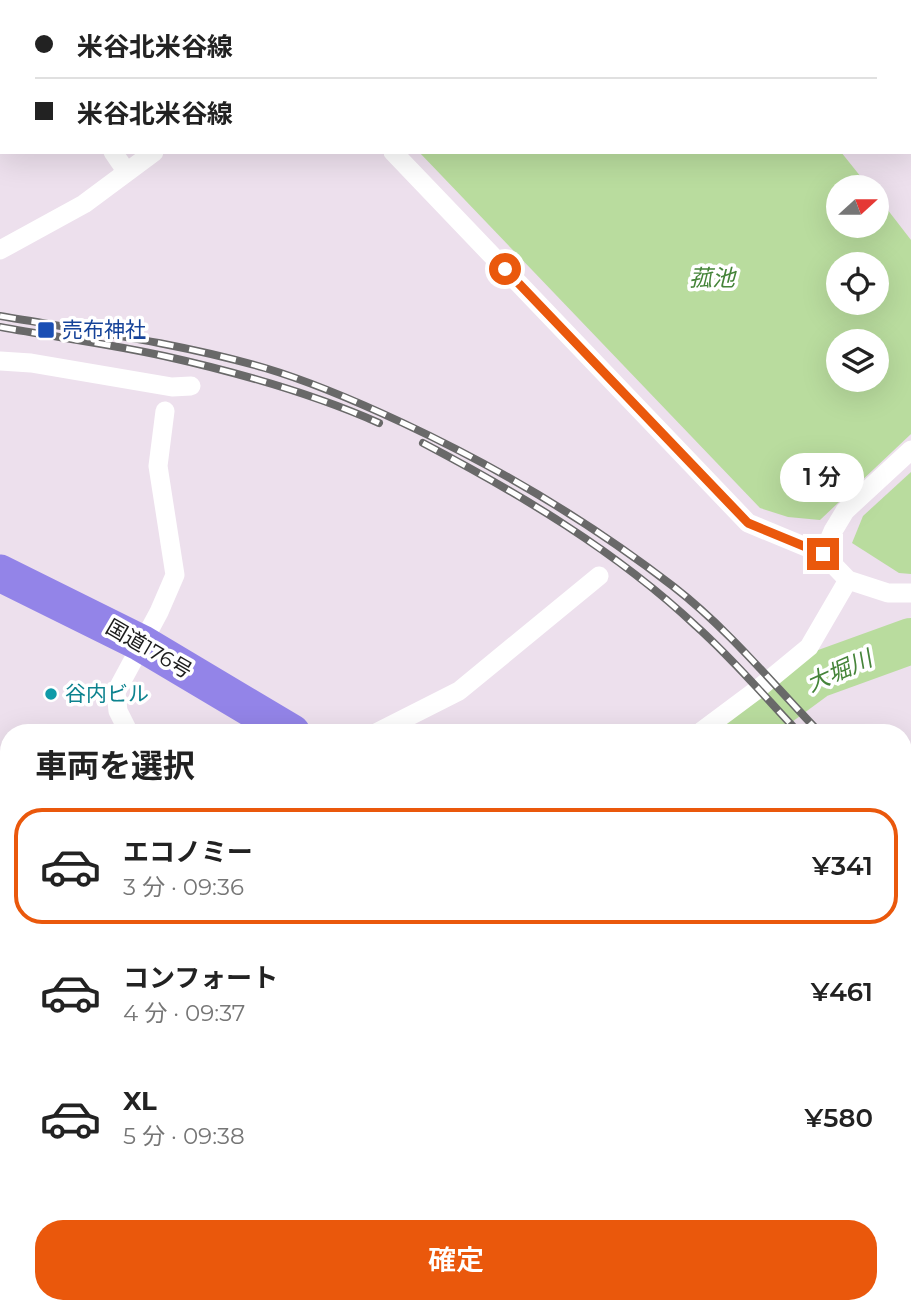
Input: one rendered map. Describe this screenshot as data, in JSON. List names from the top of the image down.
{
  "streets": {
    "highway": ["国道176号"]
  },
  "water": ["菰池", "大堀川"],
  "places": {
    "transit": ["売布神社"],
    "other": ["谷内ビル"]
  },
  "north": "right",
  "page": {
    "banner": ["米谷北米谷線", "米谷北米谷線"],
    "bubble": "1 分",
    "heading": "車両を選択",
    "list": [
      {
        "name": "エコノミー",
        "note": "3 分 · 09:36",
        "value": "¥341"
      },
      {
        "name": "コンフォート",
        "note": "4 分 · 09:37",
        "value": "¥461"
      },
      {
        "name": "XL",
        "note": "5 分 · 09:38",
        "value": "¥580"
      }
    ],
    "buttons": "確定"
  }
}
